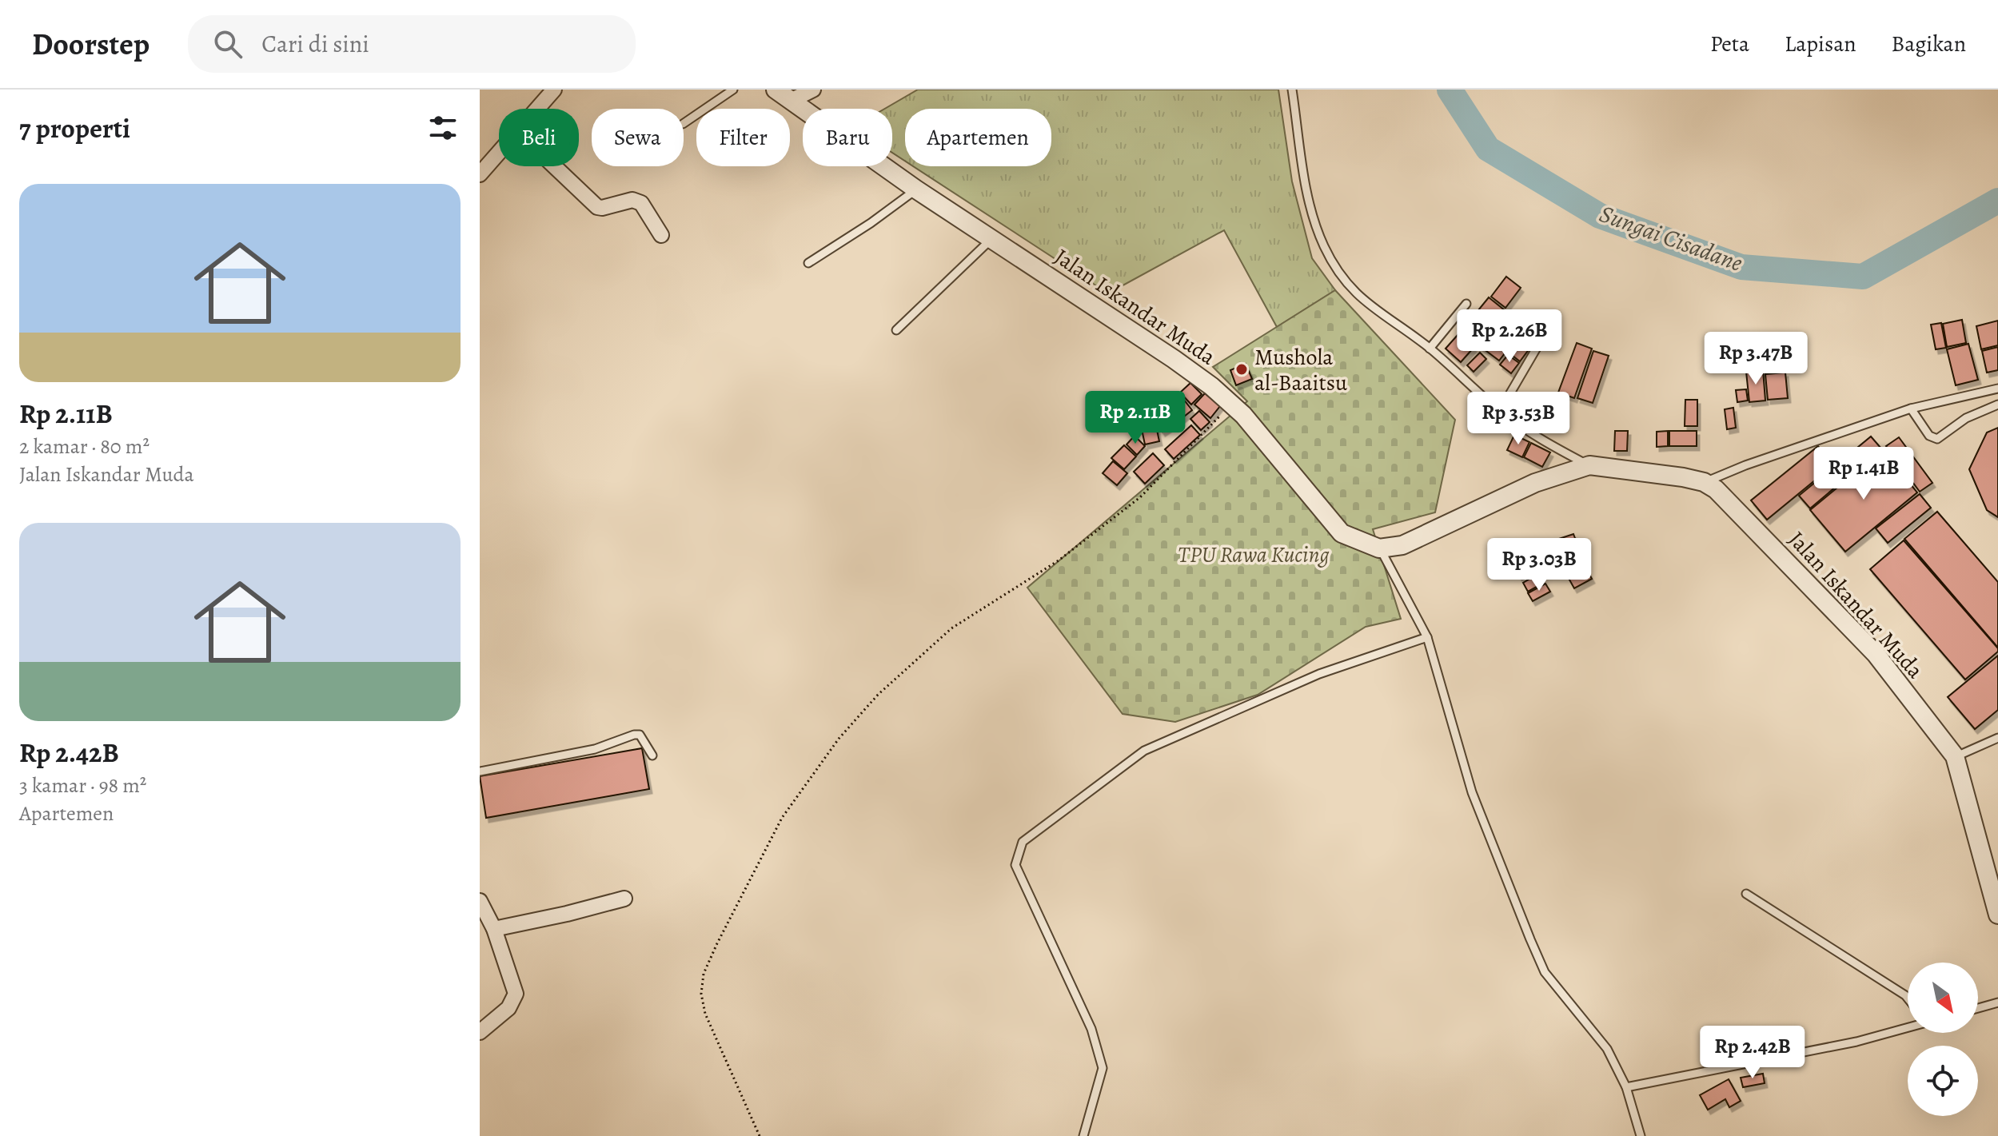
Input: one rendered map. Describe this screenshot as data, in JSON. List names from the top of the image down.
{
  "streets": {
    "street": ["Jalan Iskandar Muda"]
  },
  "water": ["Sungai Cisadane"],
  "parks": ["TPU Rawa Kucing"],
  "places": ["Mushola al-Baaitsu"],
  "north": "bottom right",
  "page": {
    "header": "Doorstep",
    "search": "Cari di sini",
    "nav": ["Peta", "Lapisan", "Bagikan"],
    "heading": "7 properti",
    "chip": [
      "Beli",
      "Sewa",
      "Filter",
      "Baru",
      "Apartemen"
    ],
    "list": [
      {
        "name": "Rp 2.11B",
        "note": "2 kamar · 80 m² · Jalan Iskandar Muda"
      },
      {
        "name": "Rp 2.42B",
        "note": "3 kamar · 98 m² · Apartemen"
      }
    ],
    "price": [
      "Rp 2.26B",
      "Rp 3.47B",
      "Rp 2.11B",
      "Rp 3.53B",
      "Rp 1.41B",
      "Rp 3.03B",
      "Rp 2.42B"
    ]
  }
}
